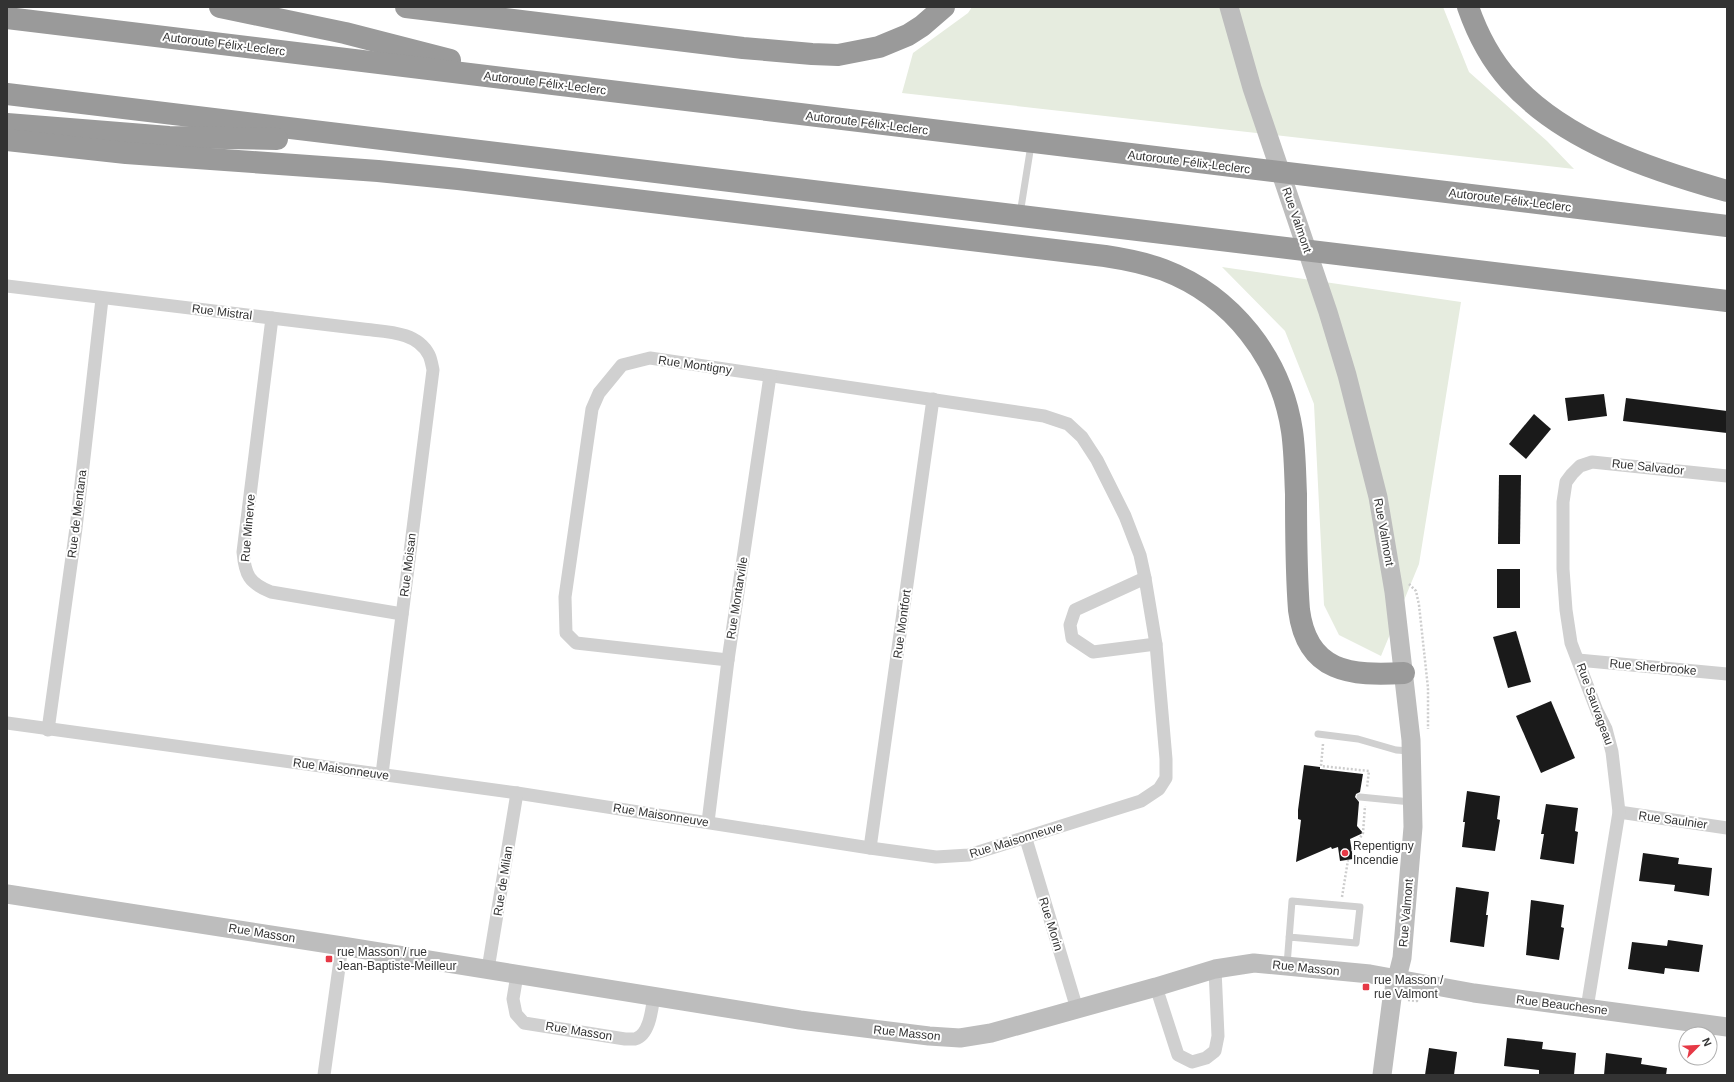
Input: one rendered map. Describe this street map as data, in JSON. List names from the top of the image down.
{
  "streets": {
    "highway": ["Autoroute Félix-Leclerc"],
    "street": [
      "Rue Valmont",
      "Rue Mistral",
      "Rue Montigny",
      "Rue Salvador",
      "Rue de Mentana",
      "Rue Minerve",
      "Rue Moisan",
      "Rue Montarville",
      "Rue Montfort",
      "Rue Sherbrooke",
      "Rue Sauvageau",
      "Rue Maisonneuve",
      "Rue Saulnier",
      "Rue de Milan",
      "Rue Morin",
      "Rue Masson",
      "Rue Beauchesne"
    ]
  },
  "crossings": [
    ["Rue Valmont", "Rue Masson"],
    ["Rue Valmont", "Rue Beauchesne"],
    ["Rue Mistral", "Rue de Mentana"],
    ["Rue Mistral", "Rue Minerve"],
    ["Rue Mistral", "Rue Moisan"],
    ["Rue Montigny", "Rue Montarville"],
    ["Rue Montigny", "Rue Montfort"],
    ["Rue Montigny", "Rue Maisonneuve"],
    ["Rue Salvador", "Rue Sauvageau"],
    ["Rue de Mentana", "Rue Maisonneuve"],
    ["Rue Minerve", "Rue Moisan"],
    ["Rue Moisan", "Rue Maisonneuve"],
    ["Rue Montarville", "Rue Maisonneuve"],
    ["Rue Montfort", "Rue Maisonneuve"],
    ["Rue Sherbrooke", "Rue Sauvageau"],
    ["Rue Sauvageau", "Rue Saulnier"],
    ["Rue Sauvageau", "Rue Beauchesne"],
    ["Rue Maisonneuve", "Rue de Milan"],
    ["Rue Maisonneuve", "Rue Morin"],
    ["Rue de Milan", "Rue Masson"],
    ["Rue Morin", "Rue Masson"],
    ["Rue Masson", "Rue Beauchesne"]
  ],
  "places": {
    "other": ["Repentigny Incendie"],
    "transit": ["rue Masson / rue Jean-Baptiste-Meilleur", "rue Masson / rue Valmont"]
  },
  "north": "top right"
}
